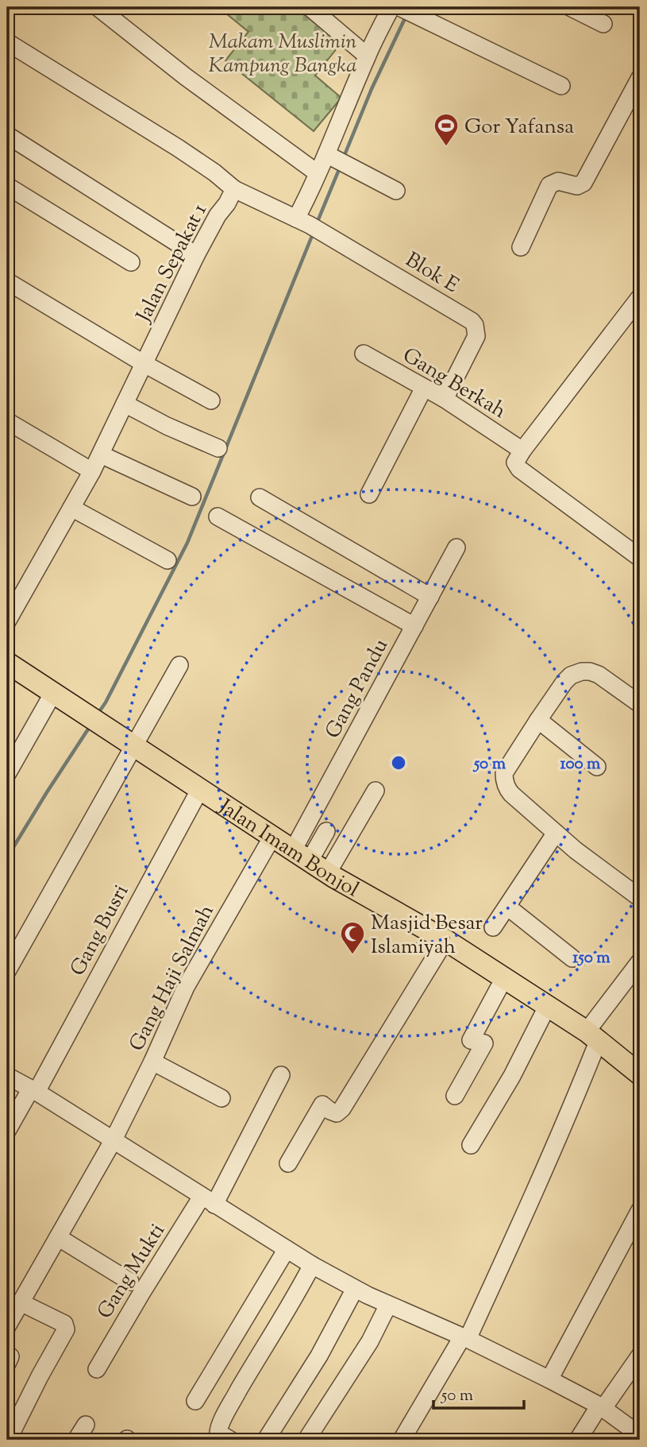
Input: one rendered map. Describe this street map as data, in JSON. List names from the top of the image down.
{
  "streets": {
    "main road": ["Jalan Imam Bonjol"],
    "street": [
      "Jalan Sepakat 1",
      "Blok E",
      "Gang Berkah",
      "Gang Pandu",
      "Gang Busri",
      "Gang Haji Salmah",
      "Gang Mukti"
    ]
  },
  "crossings": [
    ["Jalan Sepakat 1", "Blok E"],
    ["Blok E", "Gang Berkah"],
    ["Gang Pandu", "Jalan Imam Bonjol"],
    ["Jalan Imam Bonjol", "Gang Busri"],
    ["Jalan Imam Bonjol", "Gang Haji Salmah"]
  ],
  "parks": ["Makam Muslimin Kampung Bangka"],
  "places": {
    "sports": ["Gor Yafansa"],
    "mosque": ["Masjid Besar Islamiyah"]
  },
  "scale_bar": "50 m",
  "rings": ["50 m", "100 m", "150 m"]
}
